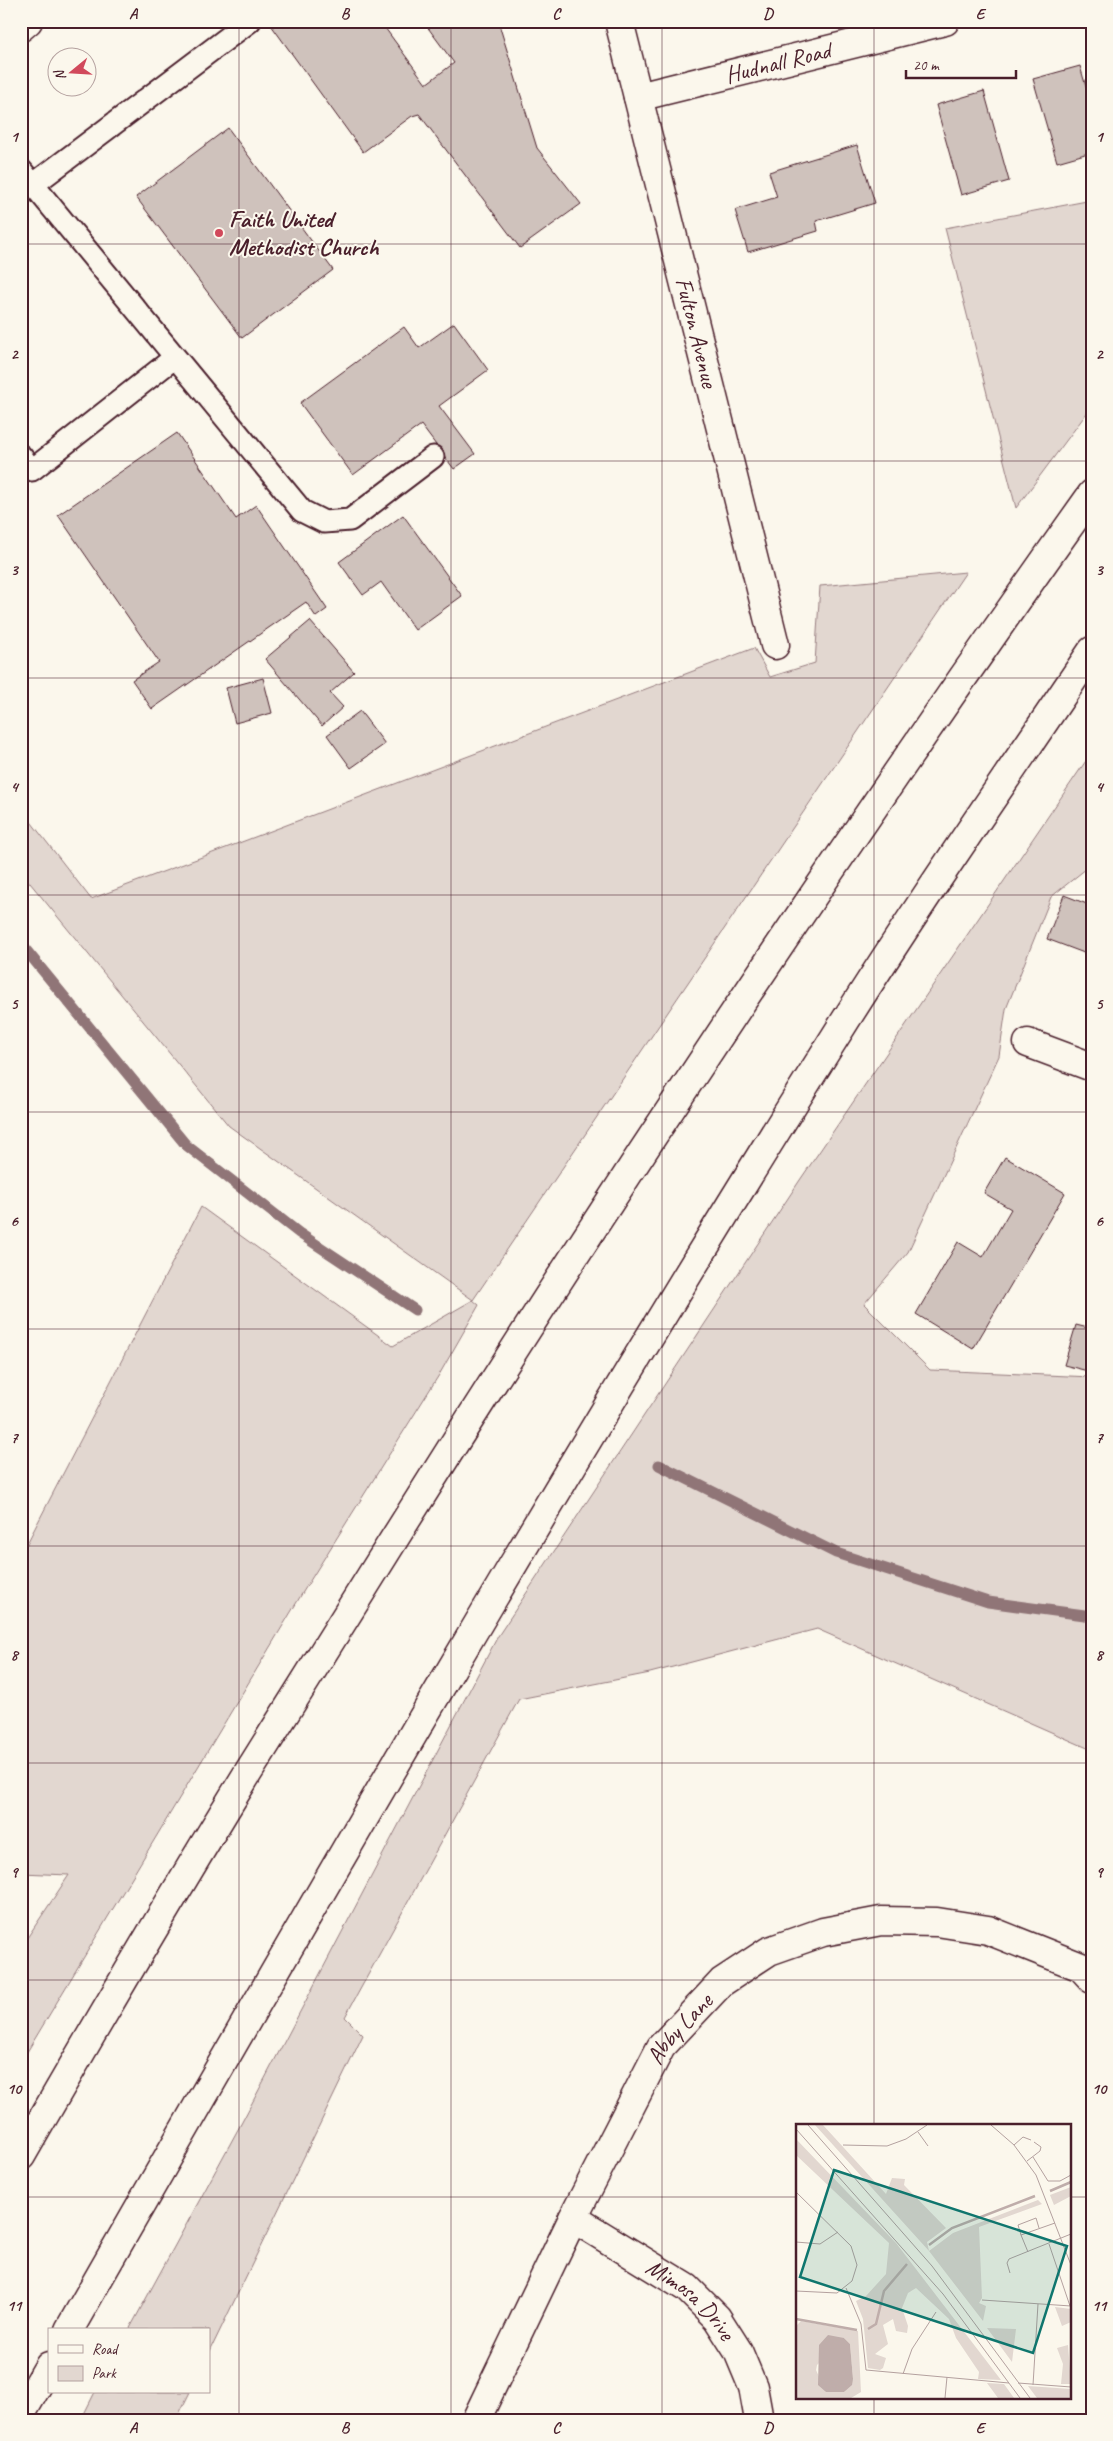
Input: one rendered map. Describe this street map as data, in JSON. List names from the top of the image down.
{
  "streets": {
    "main road": [
      "Hudnall Road",
      "Fulton Avenue",
      "Abby Lane",
      "Mimosa Drive"
    ]
  },
  "crossings": [
    ["Hudnall Road", "Fulton Avenue"],
    ["Abby Lane", "Mimosa Drive"]
  ],
  "places": ["Faith United Methodist Church"],
  "legend": ["Road", "Park"],
  "scale_bar": "20 m",
  "north": "left",
  "grid": {
    "columns": [
      "A",
      "B",
      "C",
      "D",
      "E"
    ],
    "rows": [
      "1",
      "2",
      "3",
      "4",
      "5",
      "6",
      "7",
      "8",
      "9",
      "10",
      "11"
    ]
  }
}
